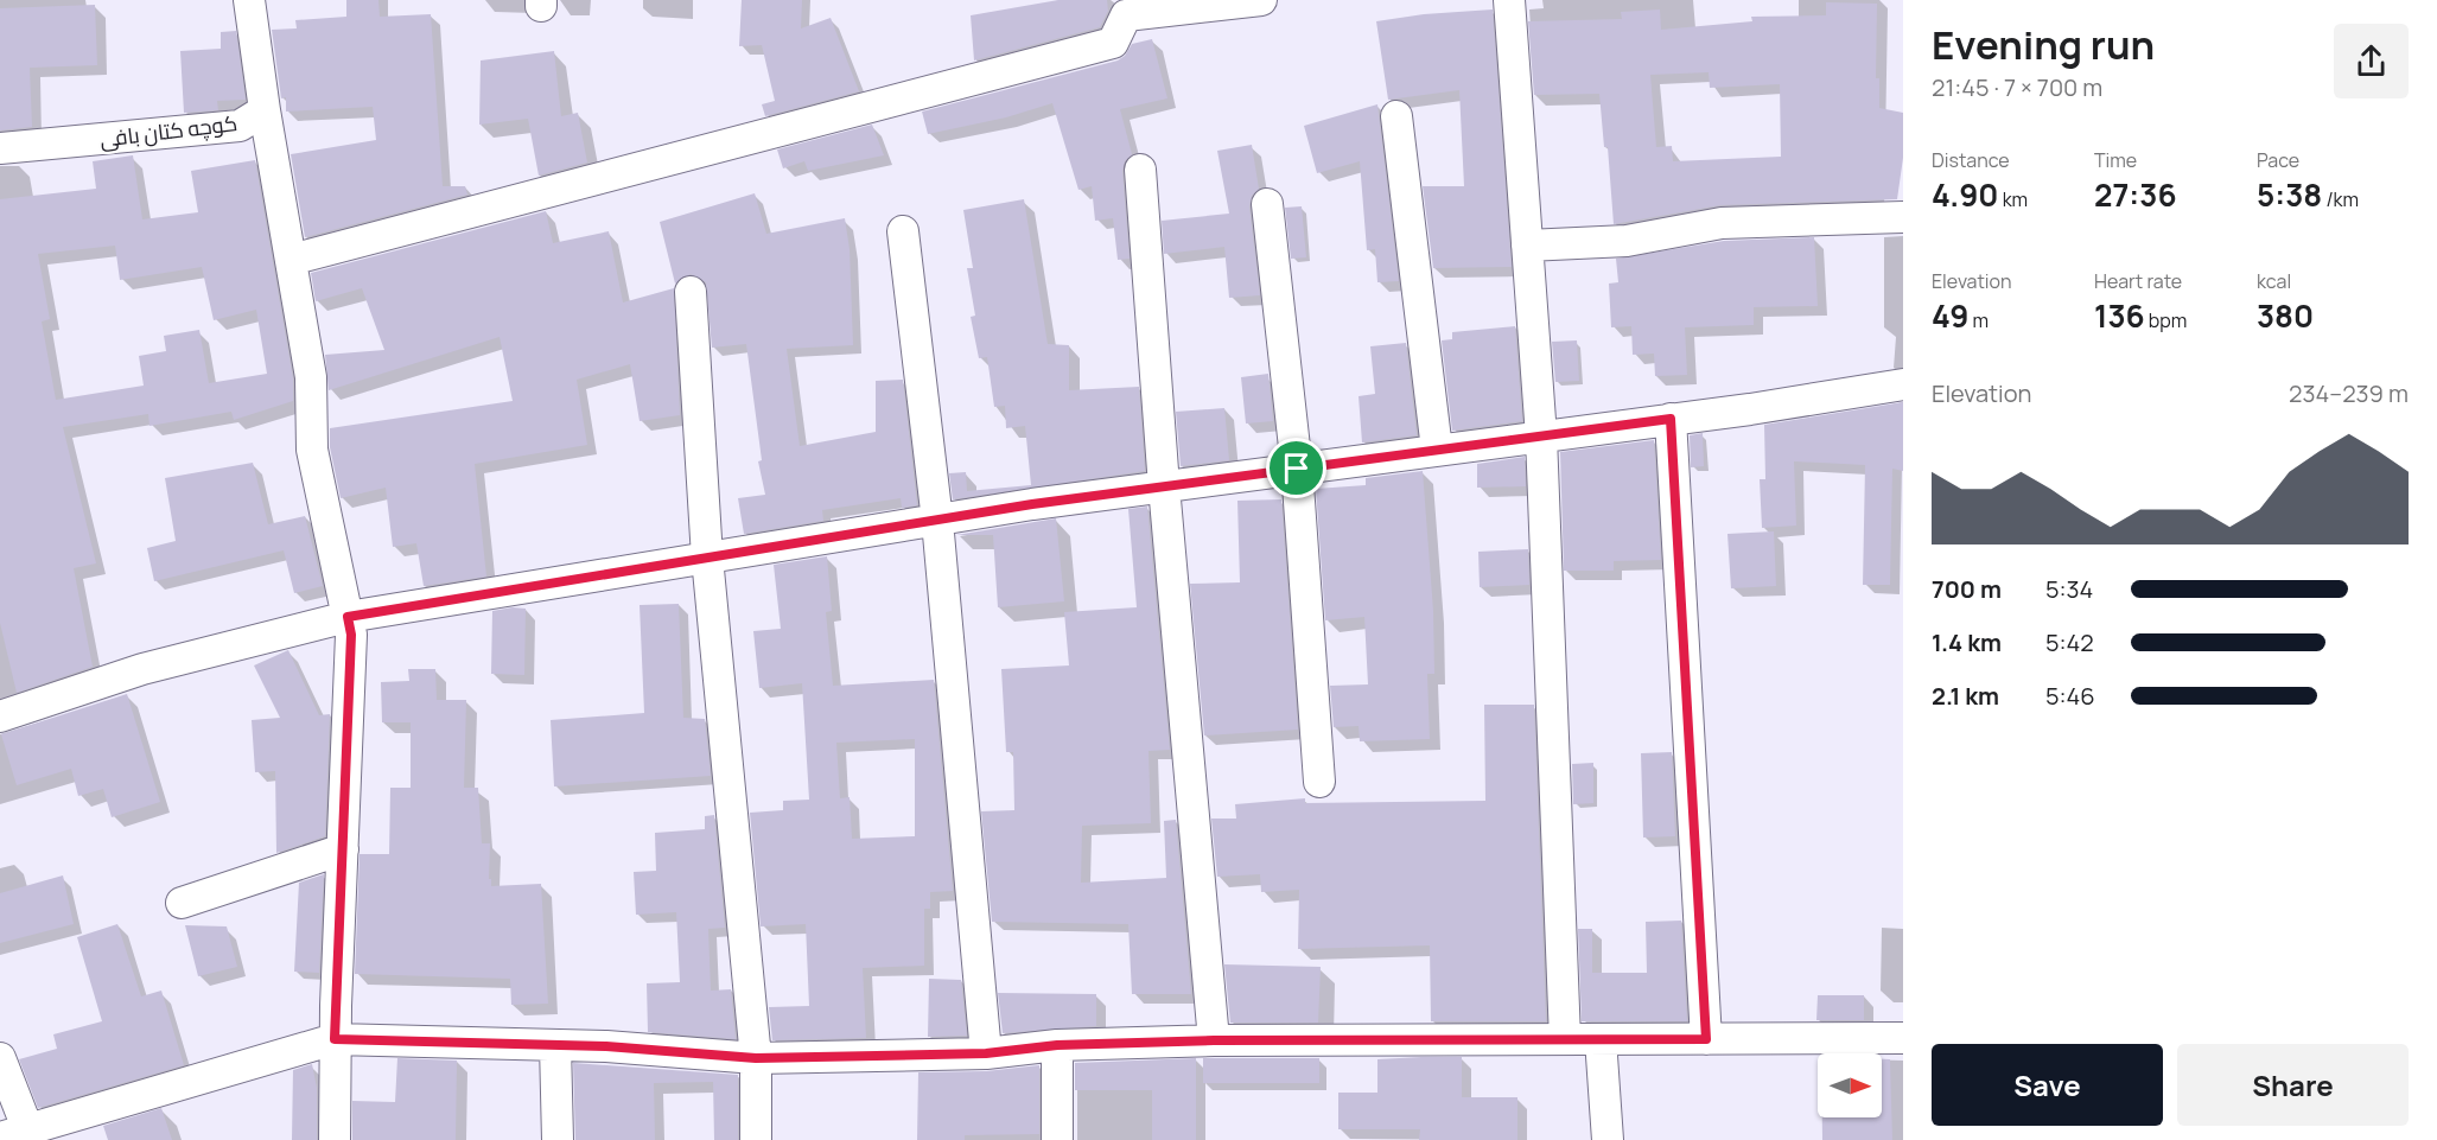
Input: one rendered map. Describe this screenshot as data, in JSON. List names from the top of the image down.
{
  "streets": {
    "street": ["کوچه کتان بافی"]
  },
  "north": "right",
  "page": {
    "heading": ["Evening run", "21:45 · 7 × 700 m"],
    "stats": [
      ["Distance", "4.90 km"],
      ["Time", "27:36"],
      ["Pace", "5:38 /km"],
      ["Elevation", "49 m"],
      ["Heart rate", "136 bpm"],
      ["kcal", "380"]
    ],
    "chart": ["Elevation", "234–239 m"],
    "list": [
      {
        "name": "700 m",
        "note": "5:34"
      },
      {
        "name": "1.4 km",
        "note": "5:42"
      },
      {
        "name": "2.1 km",
        "note": "5:46"
      }
    ],
    "buttons": ["Save", "Share"]
  }
}
